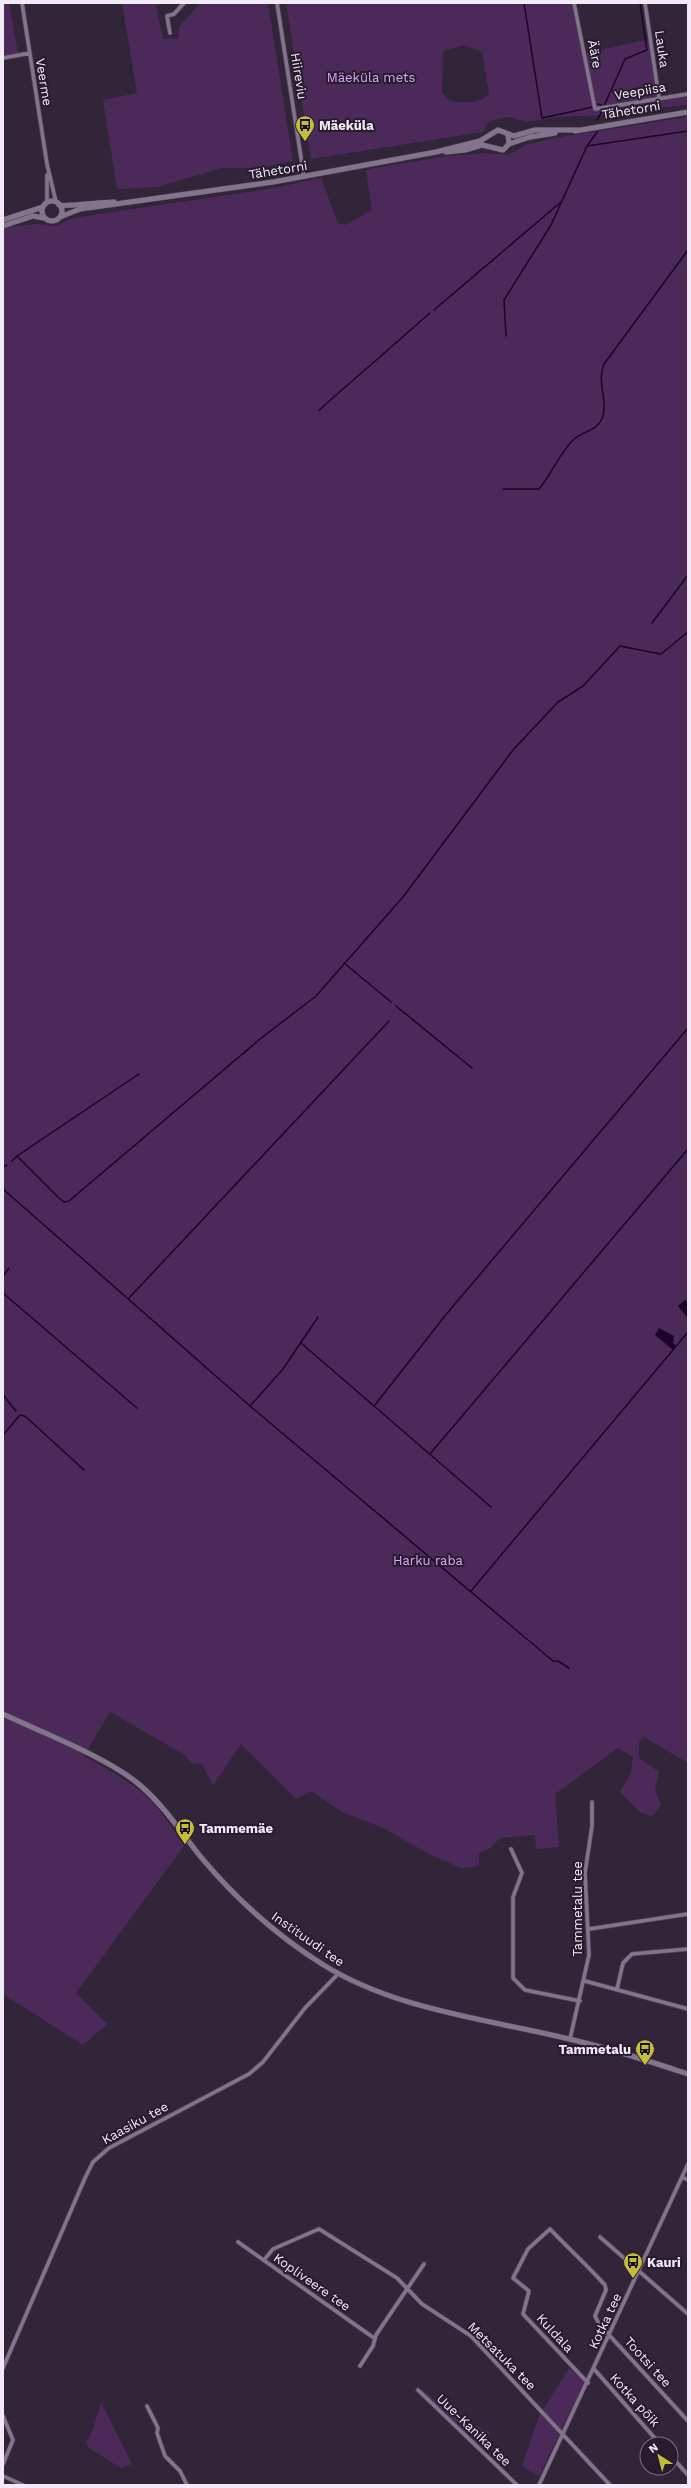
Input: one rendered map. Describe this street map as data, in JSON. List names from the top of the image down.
{
  "streets": {
    "street": [
      "Lauka",
      "Ääre",
      "Hiireviu",
      "Veerme",
      "Veepiisa",
      "Tähetorni",
      "Tammetalu tee",
      "Instituudi tee",
      "Kaasiku tee",
      "Kopliveere tee",
      "Kotka tee",
      "Kuldala",
      "Metsatuka tee",
      "Tootsi tee",
      "Kotka põik",
      "Uue-Kanika tee"
    ]
  },
  "crossings": [
    ["Lauka", "Veepiisa"],
    ["Ääre", "Veepiisa"],
    ["Hiireviu", "Tähetorni"],
    ["Veerme", "Tähetorni"],
    ["Tammetalu tee", "Instituudi tee"],
    ["Instituudi tee", "Kaasiku tee"],
    ["Kopliveere tee", "Metsatuka tee"],
    ["Kotka tee", "Kuldala"],
    ["Kotka tee", "Metsatuka tee"],
    ["Kotka tee", "Tootsi tee"],
    ["Kotka tee", "Kotka põik"],
    ["Kuldala", "Tootsi tee"]
  ],
  "parks": ["Mäeküla mets", "Harku raba"],
  "places": {
    "bus stop": [
      "Mäeküla",
      "Tammemäe",
      "Tammetalu",
      "Kauri"
    ]
  },
  "north": "top left"
}
